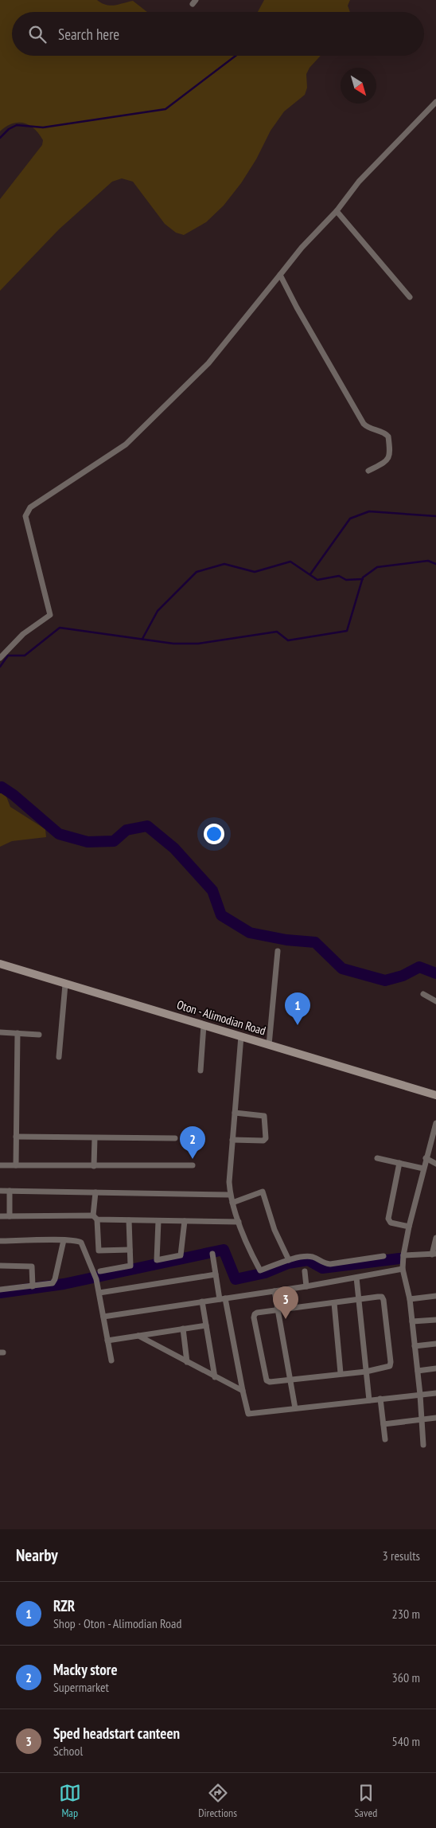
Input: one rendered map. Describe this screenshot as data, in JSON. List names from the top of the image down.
{
  "streets": {
    "main road": ["Oton - Alimodian Road"]
  },
  "north": "bottom right",
  "page": {
    "search": "Search here",
    "pins": ["1", "2", "3"],
    "heading": ["Nearby", "3 results"],
    "list": [
      {
        "mark": "1",
        "name": "RZR",
        "note": "Shop · Oton - Alimodian Road",
        "value": "230 m"
      },
      {
        "mark": "2",
        "name": "Macky store",
        "note": "Supermarket",
        "value": "360 m"
      },
      {
        "mark": "3",
        "name": "Sped headstart canteen",
        "note": "School",
        "value": "540 m"
      }
    ],
    "nav": ["Map", "Directions", "Saved"]
  }
}
